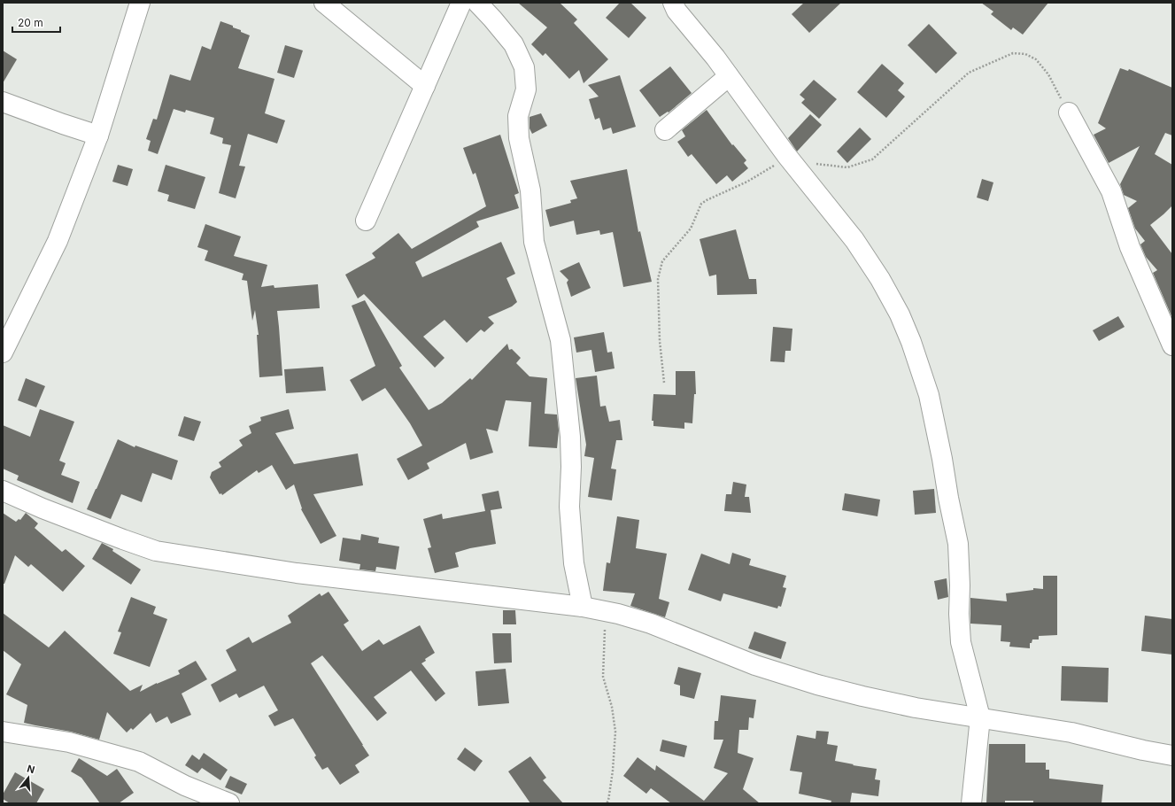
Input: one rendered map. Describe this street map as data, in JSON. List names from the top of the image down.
{
  "scale_bar": "20 m",
  "north": "top"
}
